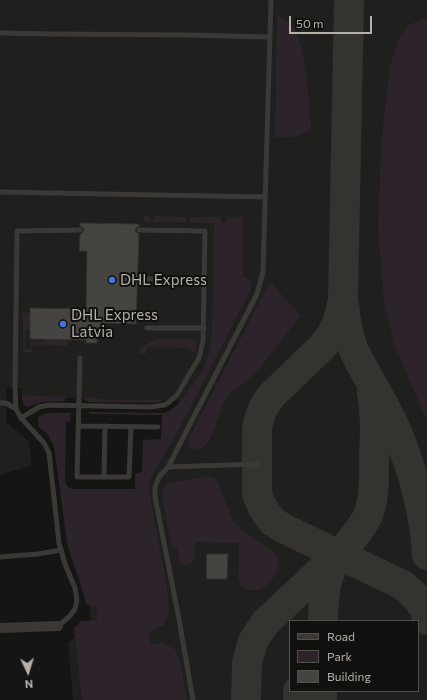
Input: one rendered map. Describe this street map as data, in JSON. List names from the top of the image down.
{
  "places": ["DHL Express", "DHL Express Latvia"],
  "legend": ["Road", "Park", "Building"],
  "scale_bar": "50 m",
  "north": "bottom"
}
